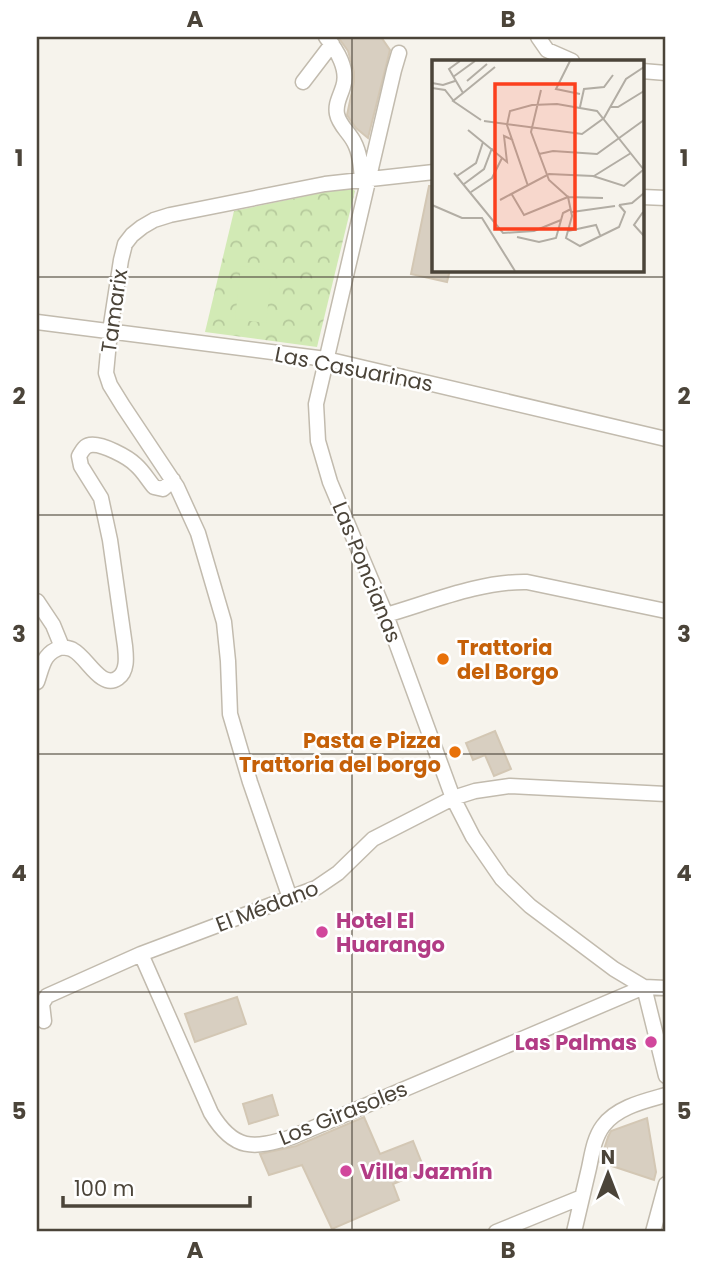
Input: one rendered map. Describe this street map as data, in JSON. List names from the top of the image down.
{
  "streets": {
    "street": [
      "Tamarix",
      "Las Casuarinas",
      "Las Poncianas",
      "El Médano",
      "Los Girasoles"
    ]
  },
  "crossings": [
    ["Tamarix", "Las Casuarinas"],
    ["Tamarix", "Las Poncianas"],
    ["Tamarix", "El Médano"],
    ["Las Casuarinas", "Las Poncianas"],
    ["Las Poncianas", "El Médano"],
    ["Las Poncianas", "Los Girasoles"],
    ["El Médano", "Los Girasoles"]
  ],
  "places": [
    "Trattoria del Borgo",
    "Pasta e Pizza Trattoria del borgo",
    "Hotel El Huarango",
    "Las Palmas",
    "Villa Jazmín"
  ],
  "scale_bar": "100 m",
  "north": "top",
  "grid": {
    "columns": ["A", "B"],
    "rows": [
      "1",
      "2",
      "3",
      "4",
      "5"
    ]
  }
}
